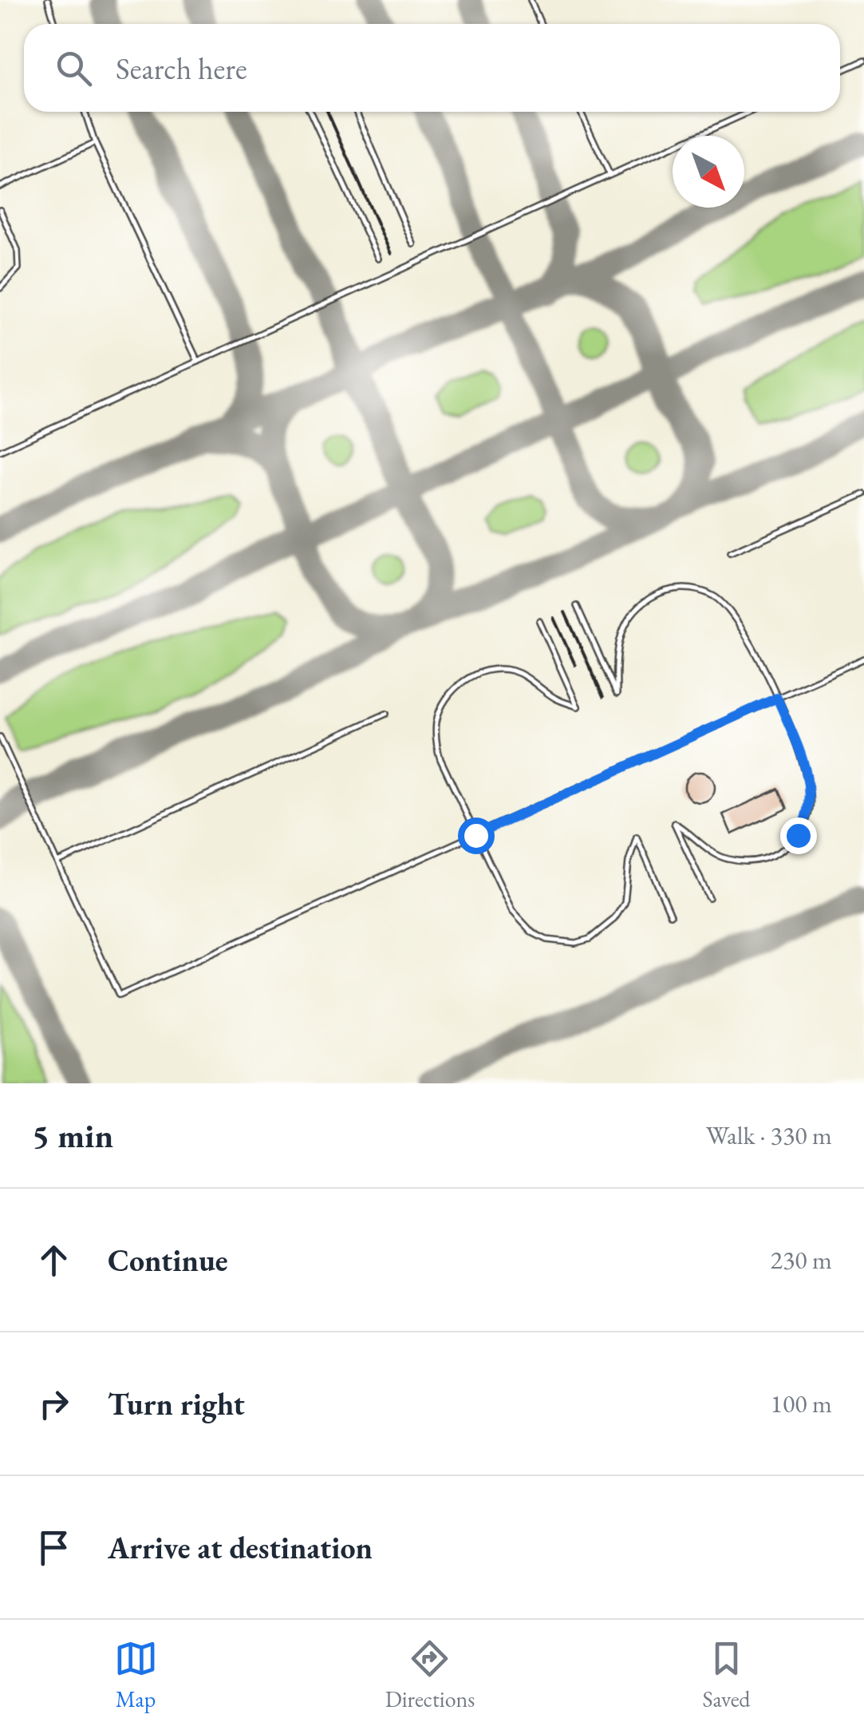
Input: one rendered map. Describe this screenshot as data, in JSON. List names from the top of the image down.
{
  "north": "bottom right",
  "page": {
    "search": "Search here",
    "heading": ["5 min", "Walk · 330 m"],
    "list": [
      ["Continue", "230 m"],
      ["Turn right", "100 m"],
      "Arrive at destination"
    ],
    "nav": ["Map", "Directions", "Saved"]
  }
}
